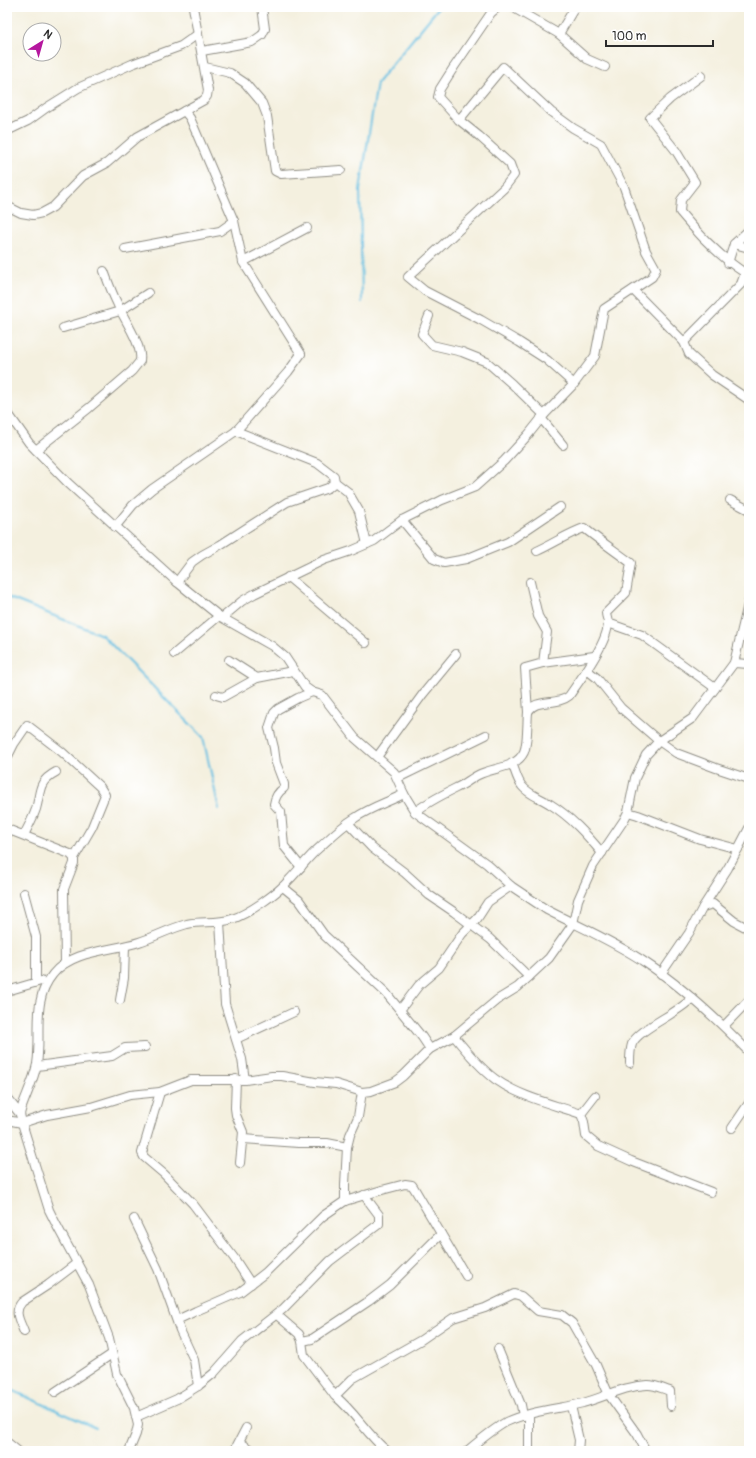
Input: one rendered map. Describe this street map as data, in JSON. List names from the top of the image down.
{
  "scale_bar": "100 m",
  "north": "top right"
}
